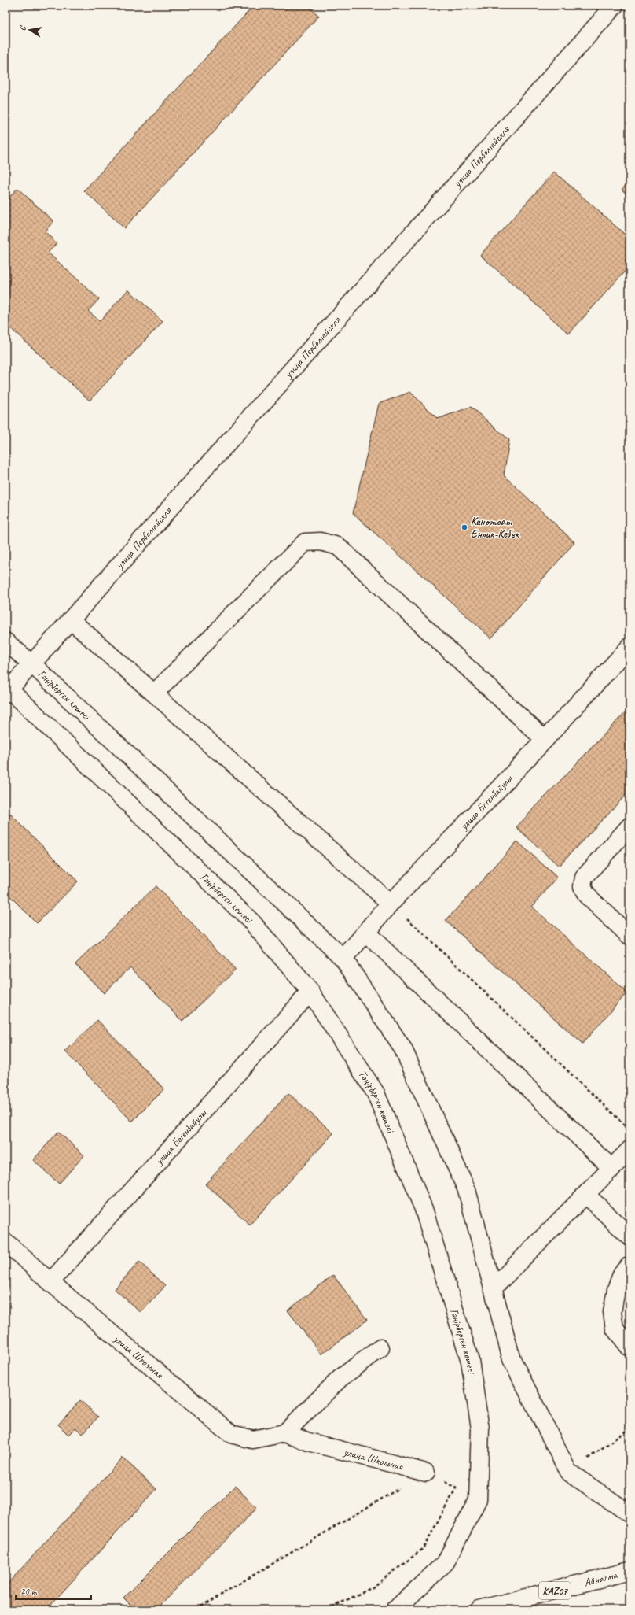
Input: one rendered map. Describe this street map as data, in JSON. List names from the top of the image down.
{
  "streets": {
    "main road": [
      "улица Первомайская",
      "Тәңірберген көшесі",
      "улица Богенбайулы",
      "улица Школьная",
      "Айналма",
      "KAZ07"
    ]
  },
  "crossings": [
    ["улица Первомайская", "Тәңірберген көшесі"],
    ["Тәңірберген көшесі", "улица Богенбайулы"],
    ["улица Богенбайулы", "улица Школьная"]
  ],
  "places": ["Кинотеат Енлик-Кебек"],
  "scale_bar": "20 m",
  "north": "left"
}
